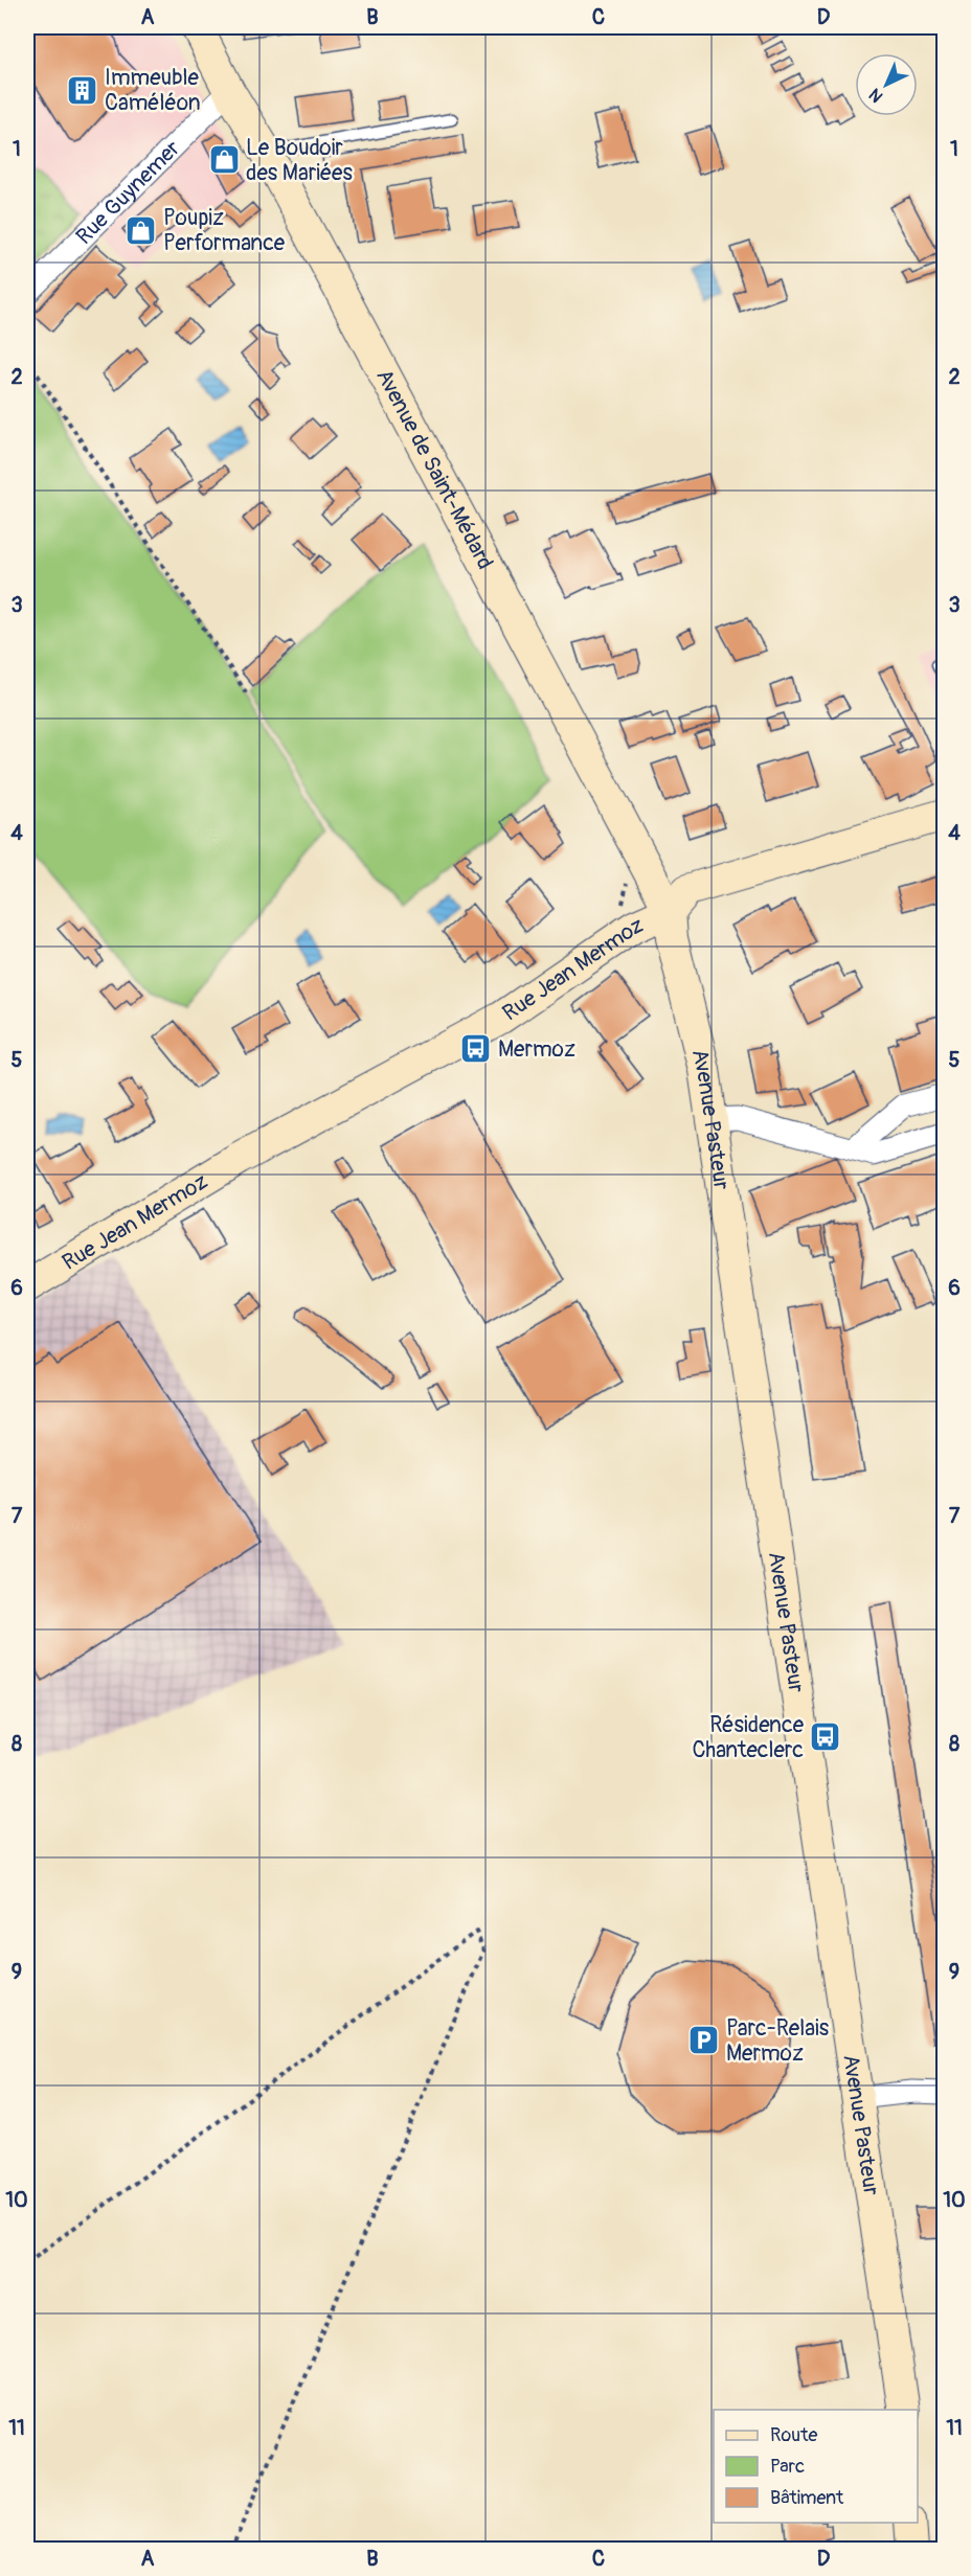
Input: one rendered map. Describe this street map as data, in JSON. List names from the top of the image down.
{
  "streets": {
    "main road": ["Avenue de Saint-Médard", "Rue Jean Mermoz", "Avenue Pasteur"],
    "street": ["Rue Guynemer"]
  },
  "crossings": [
    ["Rue Guynemer", "Avenue de Saint-Médard"],
    ["Avenue de Saint-Médard", "Rue Jean Mermoz"],
    ["Avenue de Saint-Médard", "Avenue Pasteur"],
    ["Rue Jean Mermoz", "Avenue Pasteur"]
  ],
  "places": {
    "building": ["Immeuble Caméléon"],
    "shop": ["Le Boudoir des Mariées", "Poupiz Performance"],
    "bus stop": ["Mermoz", "Résidence Chanteclerc"],
    "parking": ["Parc-Relais Mermoz"]
  },
  "legend": ["Route", "Parc", "Bâtiment"],
  "north": "bottom left",
  "grid": {
    "columns": [
      "A",
      "B",
      "C",
      "D"
    ],
    "rows": [
      "1",
      "2",
      "3",
      "4",
      "5",
      "6",
      "7",
      "8",
      "9",
      "10",
      "11"
    ]
  }
}
